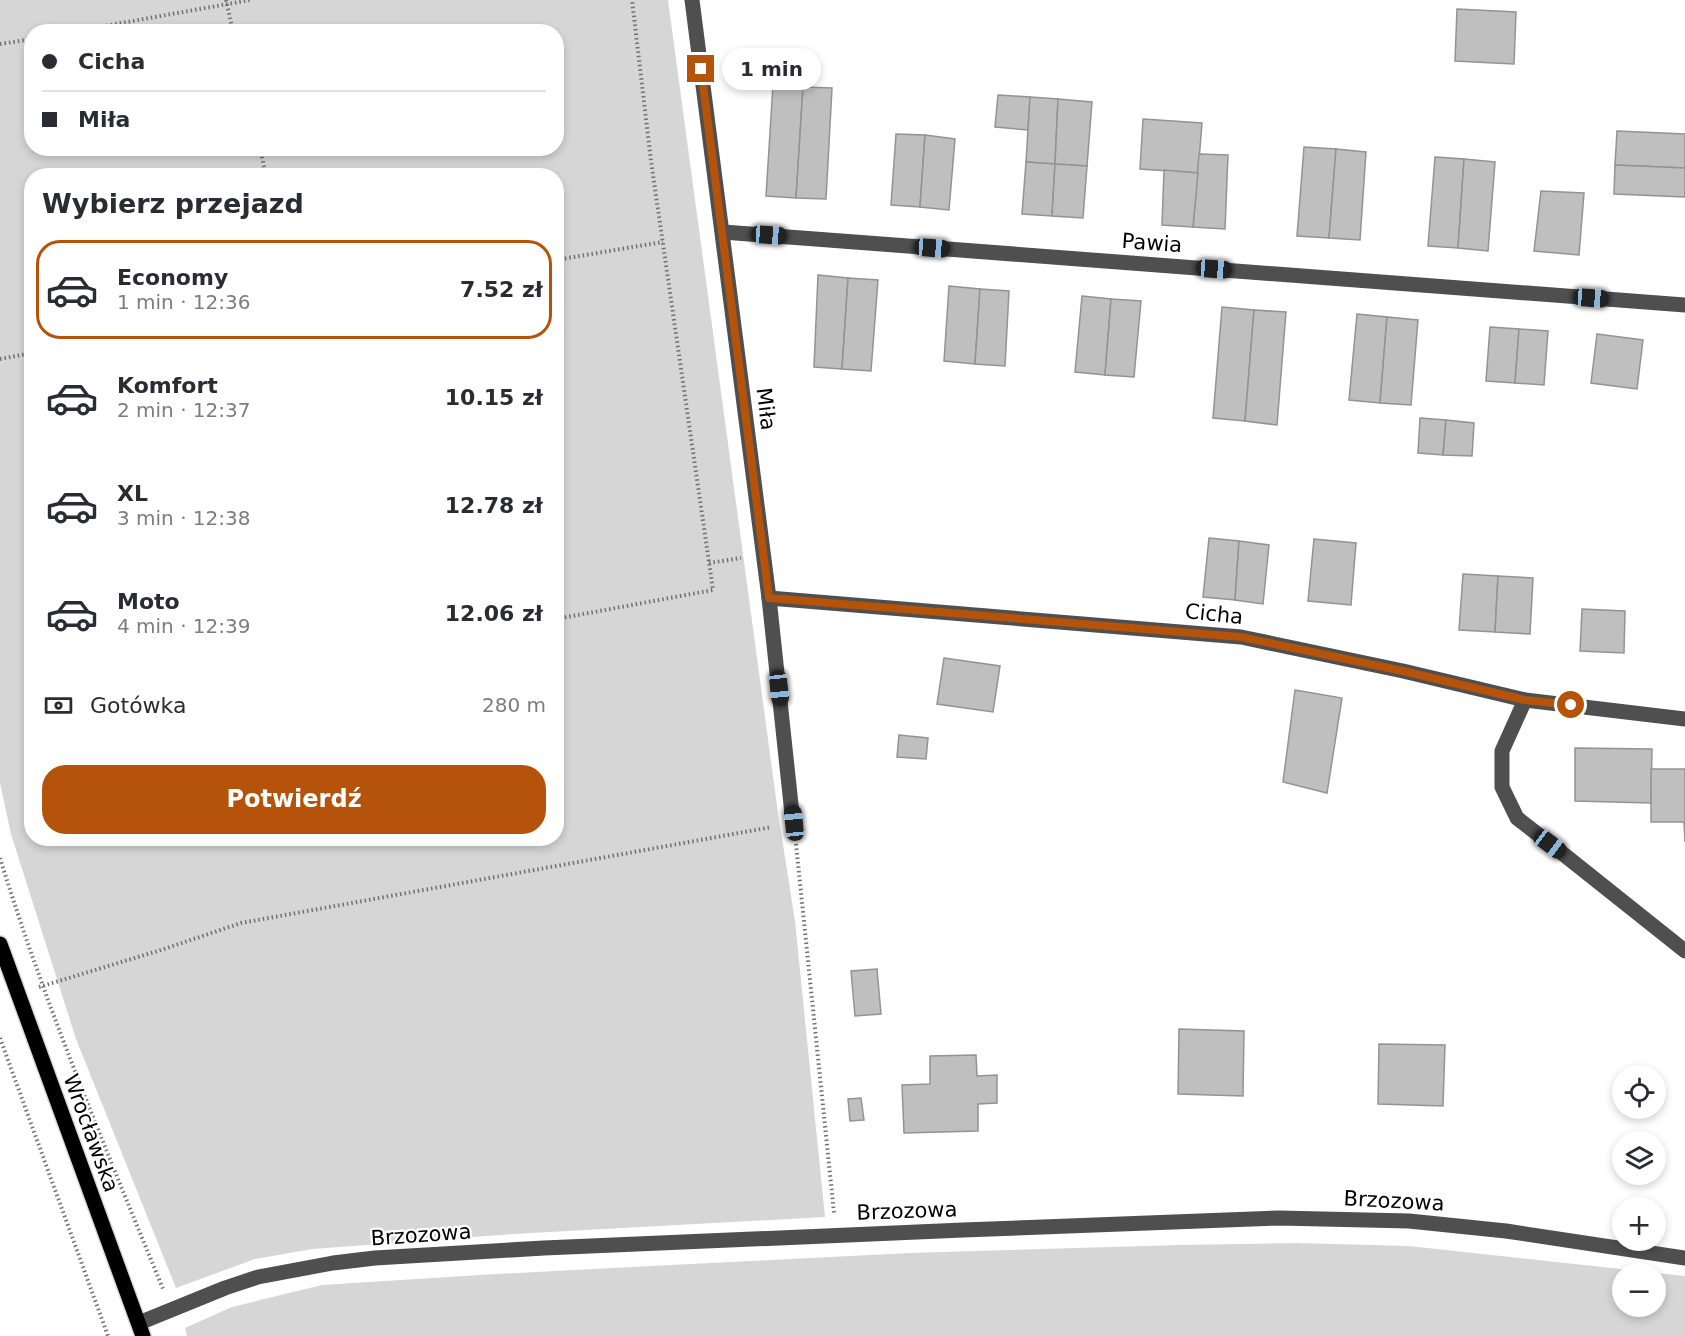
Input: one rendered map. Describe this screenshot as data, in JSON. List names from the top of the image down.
{
  "streets": {
    "main road": ["Wrocławska"],
    "street": [
      "Pawia",
      "Miła",
      "Cicha",
      "Brzozowa"
    ]
  },
  "crossings": [
    ["Pawia", "Miła"],
    ["Miła", "Cicha"],
    ["Wrocławska", "Brzozowa"]
  ],
  "page": {
    "banner": ["Cicha", "Miła"],
    "bubble": "1 min",
    "heading": "Wybierz przejazd",
    "list": [
      {
        "name": "Economy",
        "note": "1 min · 12:36",
        "value": "7.52 zł"
      },
      {
        "name": "Komfort",
        "note": "2 min · 12:37",
        "value": "10.15 zł"
      },
      {
        "name": "XL",
        "note": "3 min · 12:38",
        "value": "12.78 zł"
      },
      {
        "name": "Moto",
        "note": "4 min · 12:39",
        "value": "12.06 zł"
      }
    ],
    "pay": ["Gotówka", "280 m"],
    "buttons": "Potwierdź",
    "map_buttons": ["+", "−"]
  }
}
